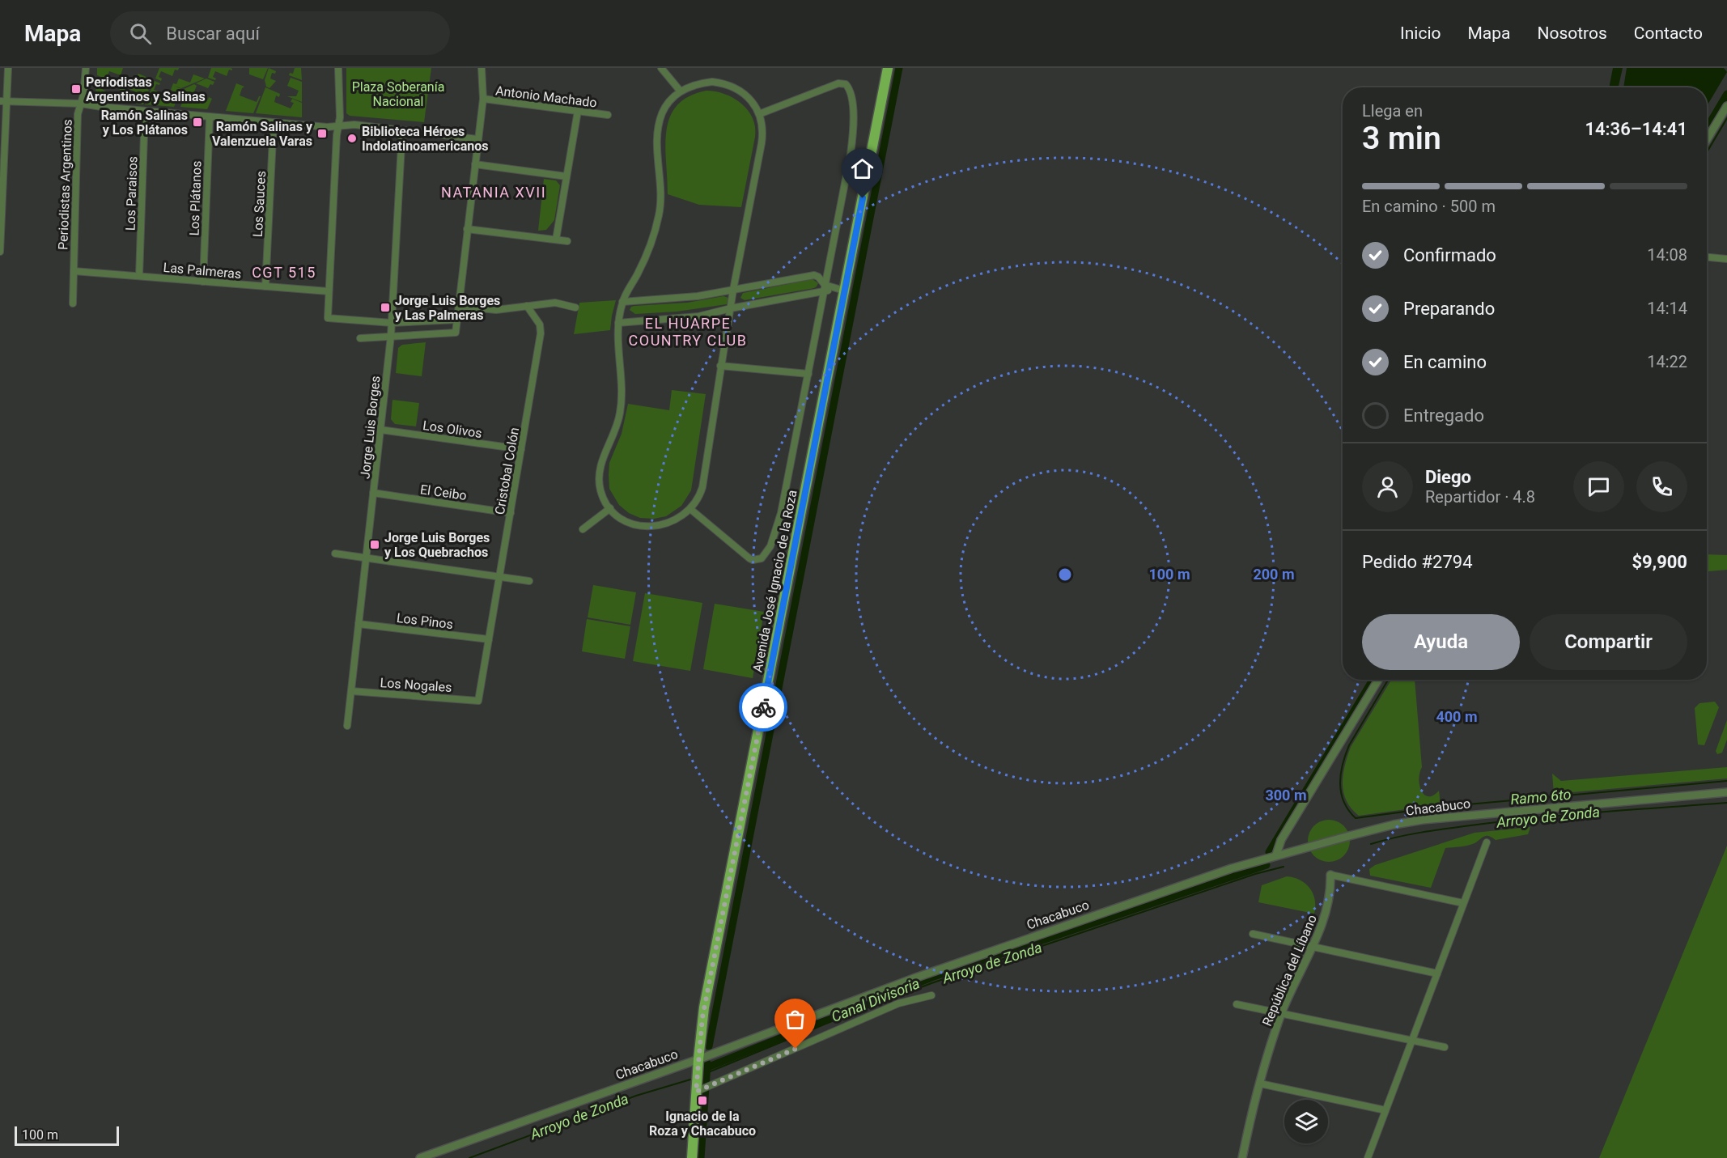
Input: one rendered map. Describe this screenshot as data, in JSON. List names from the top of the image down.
{
  "streets": {
    "main road": ["Avenida José Ignacio de la Roza"],
    "street": [
      "Antonio Machado",
      "Periodistas Argentinos",
      "Los Paraisos",
      "Los Plátanos",
      "Los Sauces",
      "Las Palmeras",
      "Jorge Luis Borges",
      "Los Olivos",
      "Cristobal Colón",
      "El Ceibo",
      "Los Pinos",
      "Los Nogales",
      "Chacabuco",
      "República del Líbano"
    ]
  },
  "crossings": [
    ["Periodistas Argentinos", "Las Palmeras"],
    ["Los Paraisos", "Las Palmeras"],
    ["Los Plátanos", "Las Palmeras"],
    ["Los Sauces", "Las Palmeras"],
    ["Jorge Luis Borges", "Los Olivos"],
    ["Jorge Luis Borges", "El Ceibo"],
    ["Jorge Luis Borges", "Los Pinos"],
    ["Jorge Luis Borges", "Los Nogales"],
    ["Los Olivos", "Cristobal Colón"],
    ["Cristobal Colón", "El Ceibo"],
    ["Cristobal Colón", "Los Pinos"],
    ["Cristobal Colón", "Los Nogales"],
    ["Avenida José Ignacio de la Roza", "Chacabuco"]
  ],
  "districts": ["NATANIA XVII", "CGT 515", "EL HUARPE COUNTRY CLUB"],
  "water": ["Ramo 6to", "Arroyo de Zonda", "Canal Divisoria"],
  "parks": ["Plaza Soberanía Nacional"],
  "places": {
    "transit": [
      "Periodistas Argentinos y Salinas",
      "Ramón Salinas y Los Plátanos",
      "Ramón Salinas y Valenzuela Varas",
      "Jorge Luis Borges y Las Palmeras",
      "Jorge Luis Borges y Los Quebrachos",
      "Ignacio de la Roza y Chacabuco"
    ],
    "other": ["Biblioteca Héroes Indolatinoamericanos"]
  },
  "scale_bar": "100 m",
  "page": {
    "header": "Mapa",
    "search": "Buscar aquí",
    "nav": [
      "Inicio",
      "Mapa",
      "Nosotros",
      "Contacto"
    ],
    "heading": ["3 min", "Llega en", "14:36–14:41"],
    "panel": [
      "Diego",
      "Repartidor · 4.8",
      "Pedido #2794",
      "$9,900"
    ],
    "bar": "En camino · 500 m",
    "list": [
      ["Confirmado", "14:08"],
      ["Preparando", "14:14"],
      ["En camino", "14:22"],
      "Entregado"
    ],
    "buttons": ["Ayuda", "Compartir"],
    "scale": "100 m"
  },
  "rings": [
    "100 m",
    "200 m",
    "400 m",
    "300 m"
  ]
}
